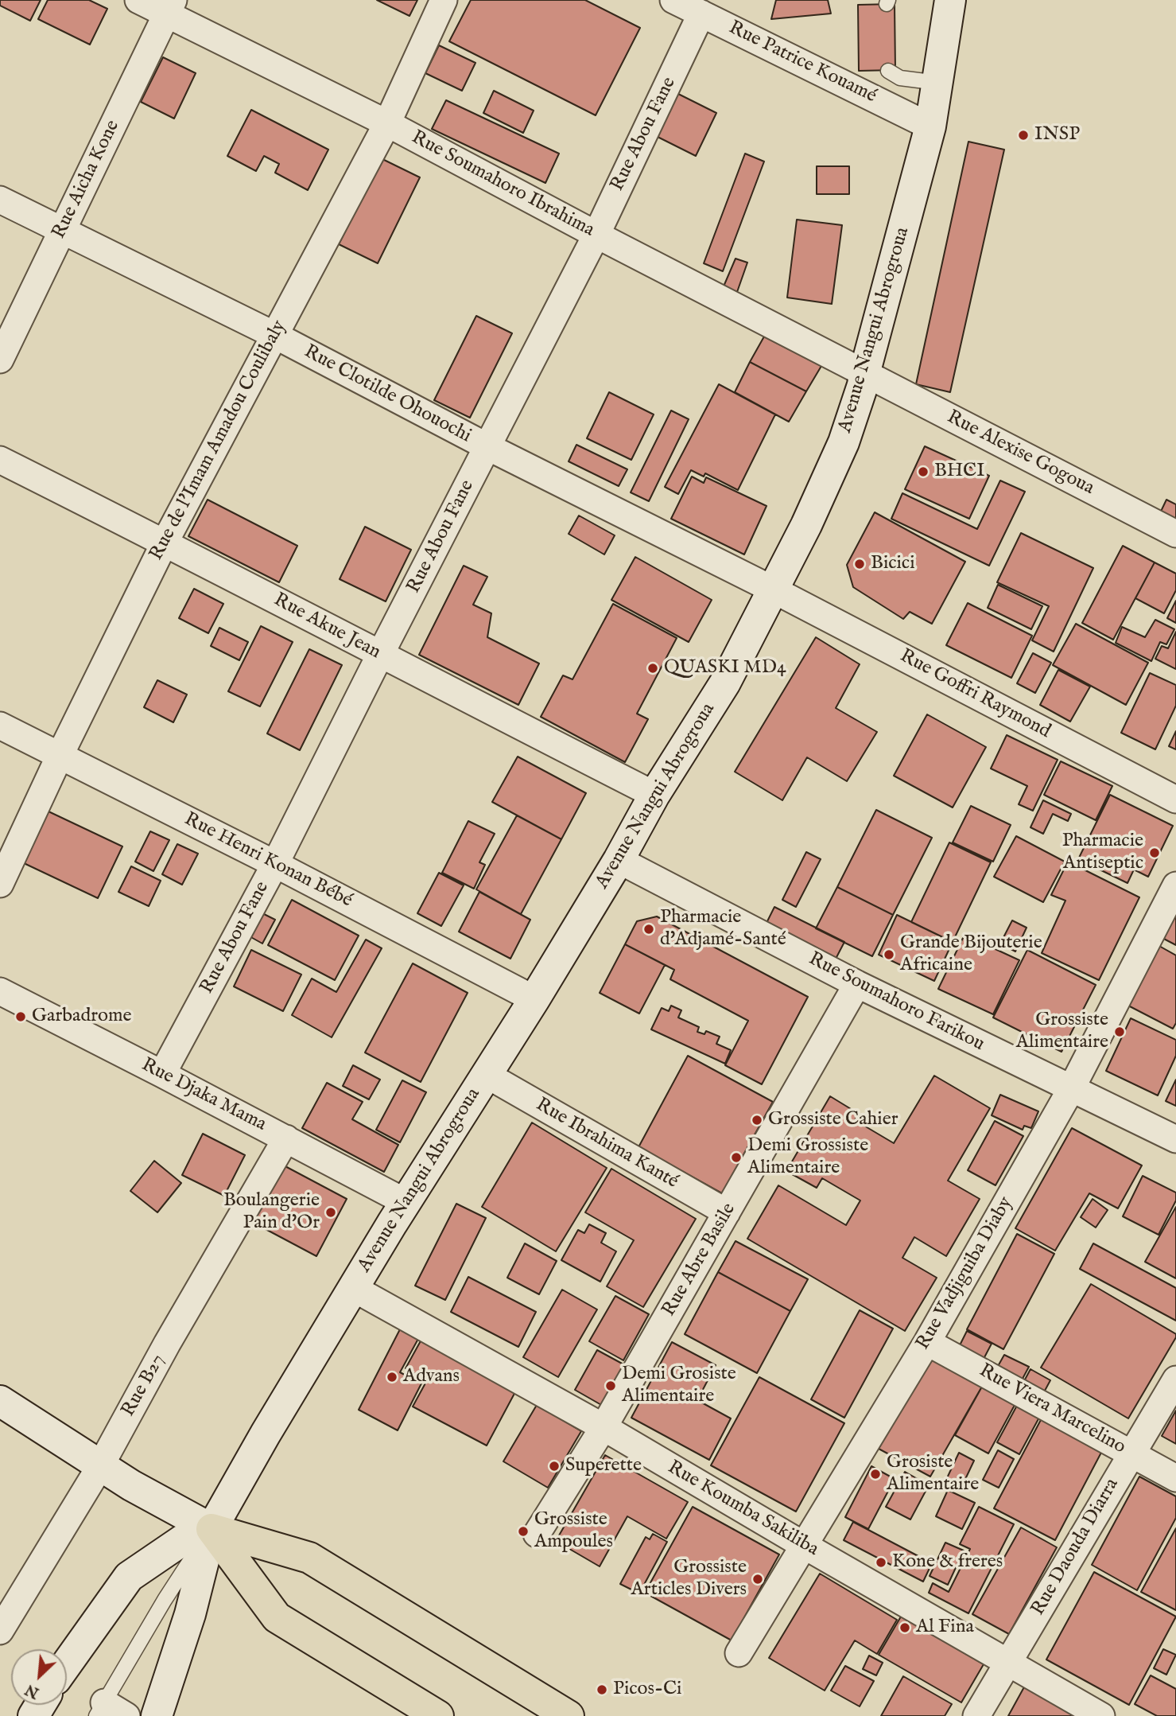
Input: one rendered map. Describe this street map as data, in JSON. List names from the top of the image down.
{
  "streets": {
    "main road": ["Avenue Nangui Abrogroua"],
    "street": [
      "Rue Patrice Kouamé",
      "Rue Abou Fane",
      "Rue Aicha Kone",
      "Rue Soumahoro Ibrahima",
      "Rue Clotilde Ohouochi",
      "Rue de l'Imam Amadou Coulibaly",
      "Rue Alexise Gogoua",
      "Rue Akue Jean",
      "Rue Goffri Raymond",
      "Rue Henri Konan Bébé",
      "Rue Soumahoro Farikou",
      "Rue Djaka Mama",
      "Rue Ibrahima Kanté",
      "Rue Abre Basile",
      "Rue Vadjiguiba Diaby",
      "Rue B27",
      "Rue Viera Marcelino",
      "Rue Koumba Sakiliba",
      "Rue Daouda Diarra"
    ]
  },
  "crossings": [
    ["Rue Patrice Kouamé", "Rue Abou Fane"],
    ["Rue Patrice Kouamé", "Avenue Nangui Abrogroua"],
    ["Rue Abou Fane", "Rue Soumahoro Ibrahima"],
    ["Rue Abou Fane", "Rue Clotilde Ohouochi"],
    ["Rue Abou Fane", "Rue Akue Jean"],
    ["Rue Abou Fane", "Rue Henri Konan Bébé"],
    ["Rue Abou Fane", "Rue Djaka Mama"],
    ["Rue Aicha Kone", "Rue Soumahoro Ibrahima"],
    ["Rue Aicha Kone", "Rue Clotilde Ohouochi"],
    ["Rue Soumahoro Ibrahima", "Avenue Nangui Abrogroua"],
    ["Rue Soumahoro Ibrahima", "Rue de l'Imam Amadou Coulibaly"],
    ["Rue Soumahoro Ibrahima", "Rue Alexise Gogoua"],
    ["Avenue Nangui Abrogroua", "Rue Clotilde Ohouochi"],
    ["Avenue Nangui Abrogroua", "Rue Alexise Gogoua"],
    ["Avenue Nangui Abrogroua", "Rue Akue Jean"],
    ["Avenue Nangui Abrogroua", "Rue Goffri Raymond"],
    ["Avenue Nangui Abrogroua", "Rue Henri Konan Bébé"],
    ["Avenue Nangui Abrogroua", "Rue Soumahoro Farikou"],
    ["Avenue Nangui Abrogroua", "Rue Djaka Mama"],
    ["Avenue Nangui Abrogroua", "Rue Ibrahima Kanté"],
    ["Avenue Nangui Abrogroua", "Rue Koumba Sakiliba"],
    ["Rue Clotilde Ohouochi", "Rue de l'Imam Amadou Coulibaly"],
    ["Rue Clotilde Ohouochi", "Rue Goffri Raymond"],
    ["Rue de l'Imam Amadou Coulibaly", "Rue Akue Jean"],
    ["Rue de l'Imam Amadou Coulibaly", "Rue Henri Konan Bébé"],
    ["Rue Soumahoro Farikou", "Rue Abre Basile"],
    ["Rue Soumahoro Farikou", "Rue Vadjiguiba Diaby"],
    ["Rue Djaka Mama", "Rue B27"],
    ["Rue Ibrahima Kanté", "Rue Abre Basile"],
    ["Rue Abre Basile", "Rue Koumba Sakiliba"],
    ["Rue Vadjiguiba Diaby", "Rue Viera Marcelino"],
    ["Rue Vadjiguiba Diaby", "Rue Koumba Sakiliba"],
    ["Rue Viera Marcelino", "Rue Daouda Diarra"],
    ["Rue Koumba Sakiliba", "Rue Daouda Diarra"]
  ],
  "places": [
    "INSP",
    "BHCI",
    "Bicici",
    "QUASKI MD4",
    "Pharmacie Antiseptic",
    "Pharmacie d'Adjamé-Santé",
    "Grande Bijouterie Africaine",
    "Garbadrome",
    "Grossiste Alimentaire",
    "Grossiste Cahier",
    "Demi Grossiste Alimentaire",
    "Boulangerie Pain d'Or",
    "Advans",
    "Demi Grosiste Alimentaire",
    "Superette",
    "Grosiste Alimentaire",
    "Grossiste Ampoules",
    "Kone & freres",
    "Grossiste Articles Divers",
    "Al Fina",
    "Picos-Ci"
  ],
  "north": "bottom left"
}
